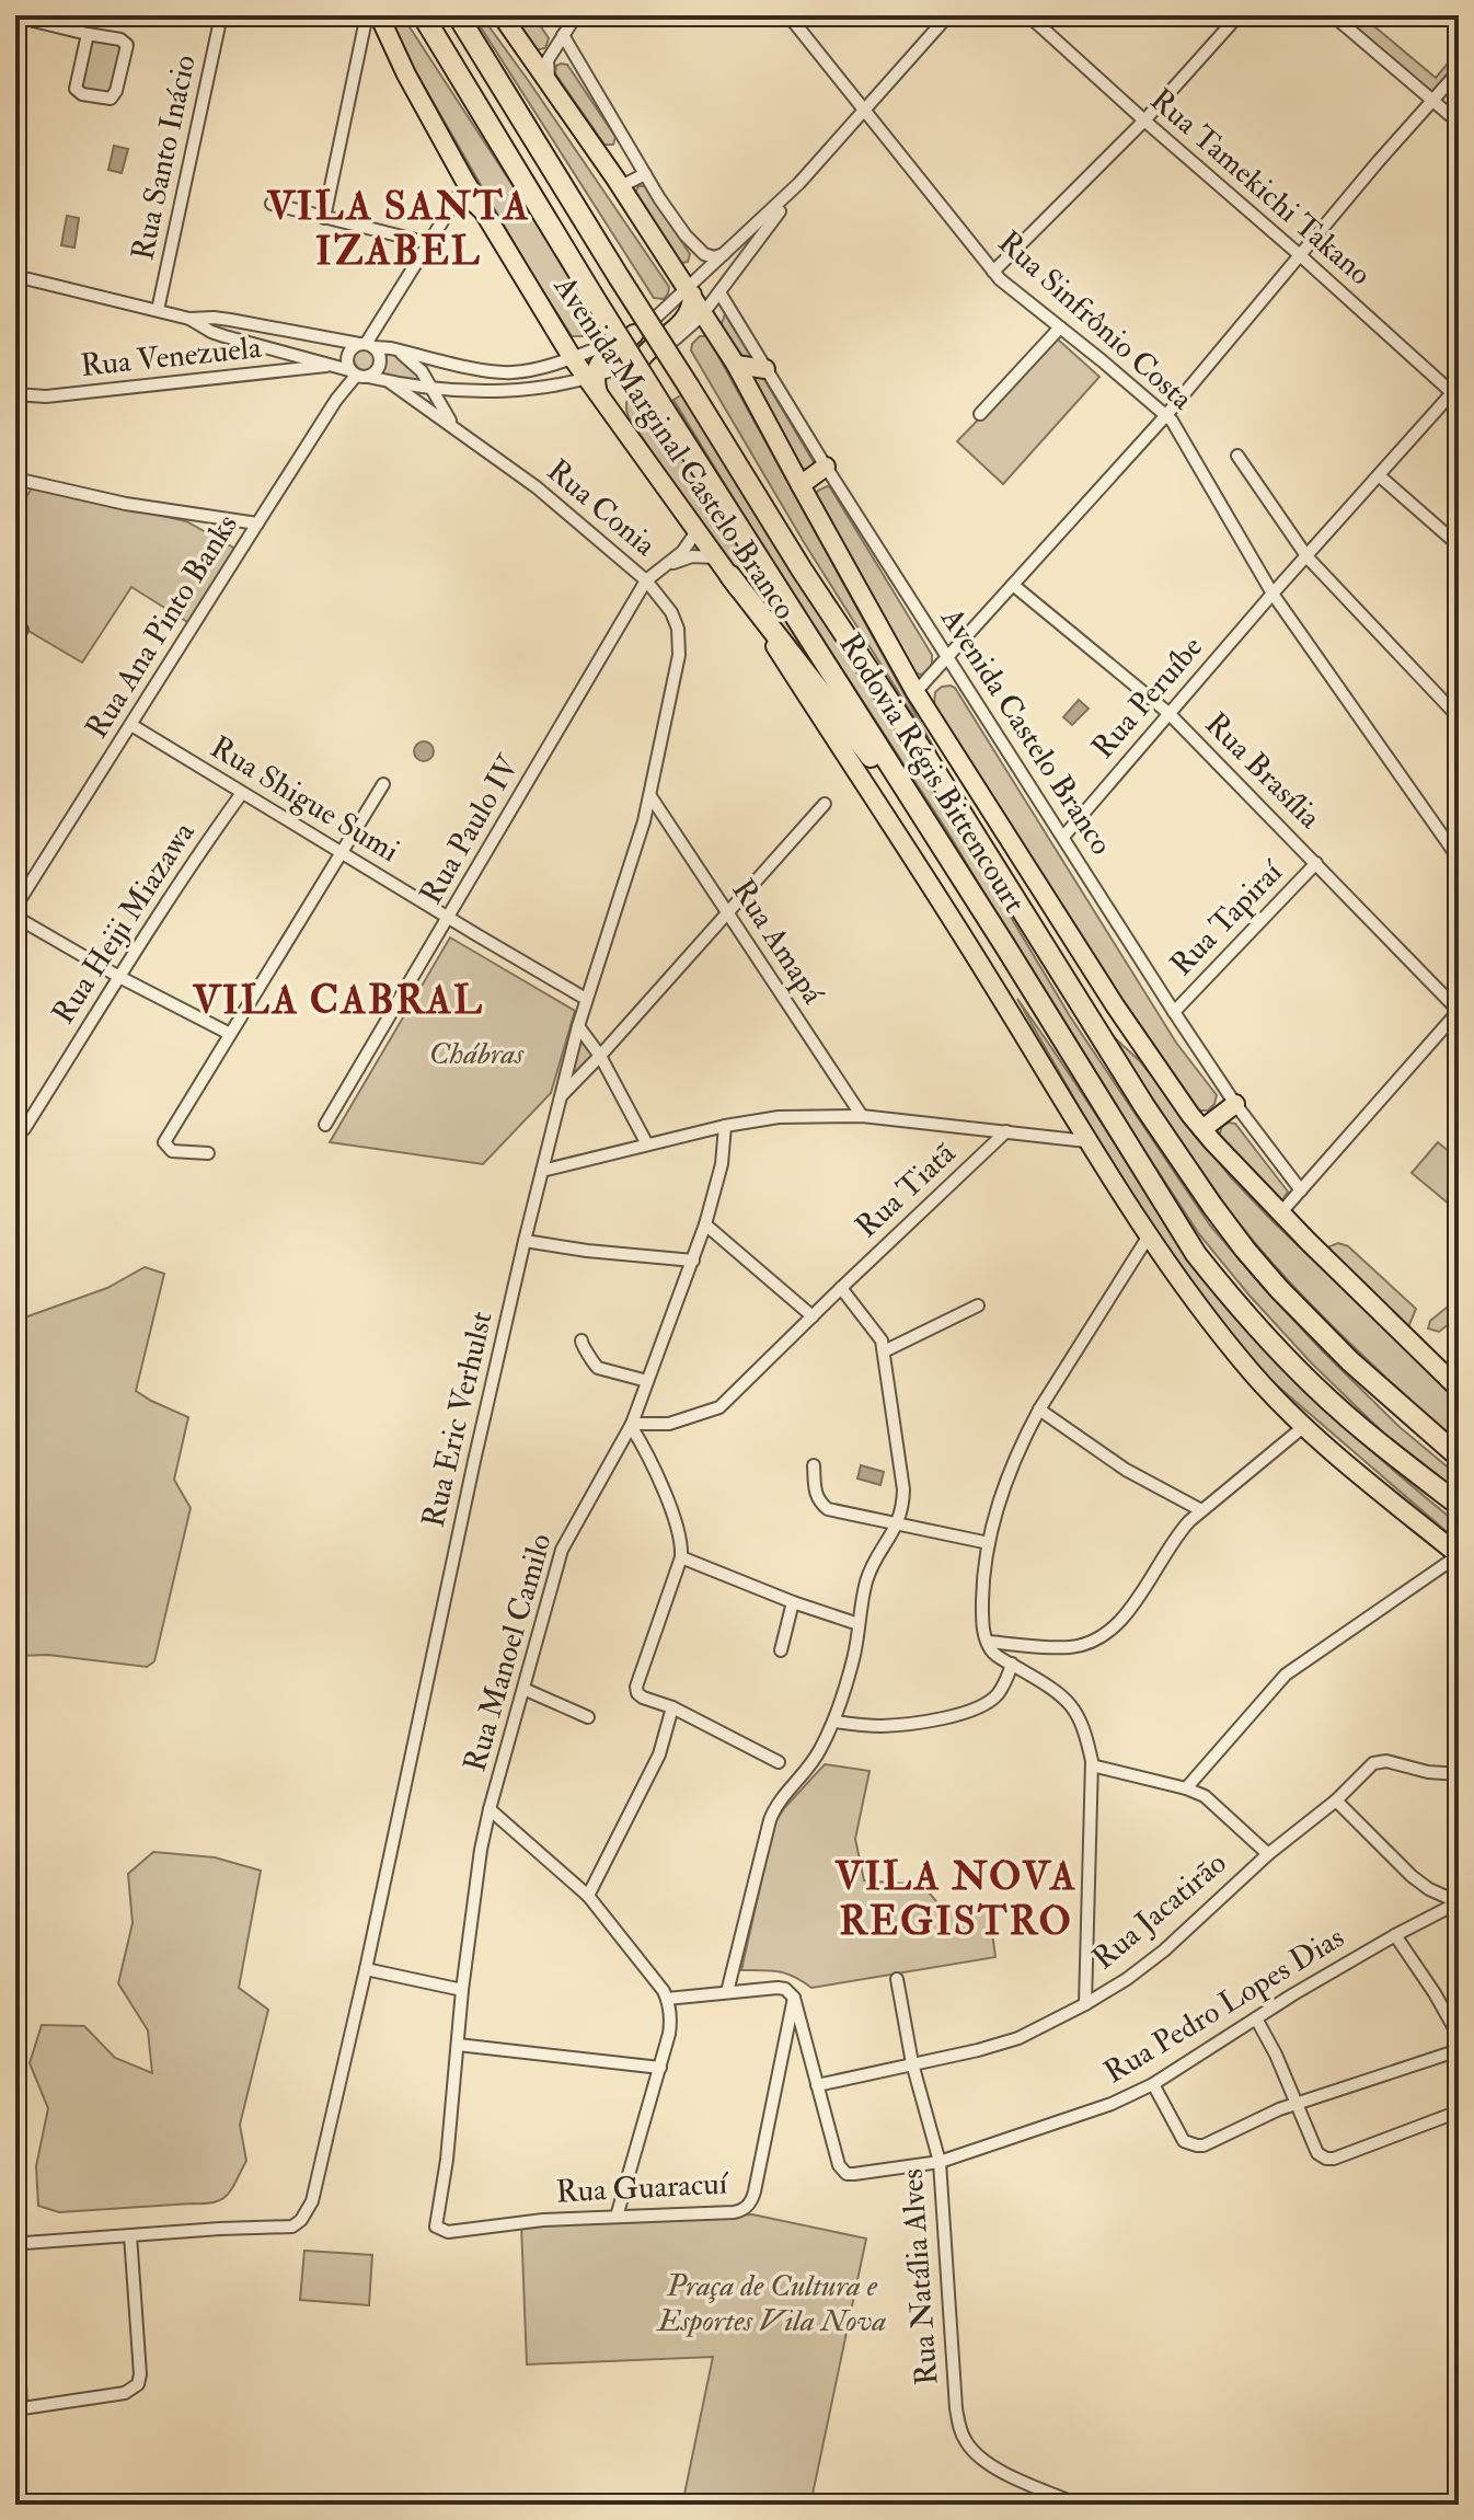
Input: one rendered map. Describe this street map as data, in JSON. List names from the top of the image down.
{
  "streets": {
    "highway": ["Rodovia Régis Bittencourt"],
    "main road": ["Avenida Marginal Castelo Branco"],
    "street": [
      "Rua Santo Inácio",
      "Rua Tamekichi Takano",
      "Rua Sinfrônio Costa",
      "Rua Venezuela",
      "Rua Conia",
      "Rua Ana Pinto Banks",
      "Rua Peruíbe",
      "Avenida Castelo Branco",
      "Rua Brasília",
      "Rua Shigue Sumi",
      "Rua Paulo IV",
      "Rua Tapiraí",
      "Rua Heiji Miazawa",
      "Rua Amapá",
      "Rua Tiatã",
      "Rua Eric Verhulst",
      "Rua Manoel Camilo",
      "Rua Jacatirão",
      "Rua Pedro Lopes Dias",
      "Rua Guaracuí",
      "Rua Natália Alves"
    ]
  },
  "crossings": [
    ["Rua Tamekichi Takano", "Rua Peruíbe"],
    ["Rua Sinfrônio Costa", "Rua Peruíbe"],
    ["Avenida Marginal Castelo Branco", "Rua Paulo IV"],
    ["Rua Conia", "Rua Paulo IV"],
    ["Rua Conia", "Rua Eric Verhulst"],
    ["Rua Ana Pinto Banks", "Rua Shigue Sumi"],
    ["Rua Peruíbe", "Avenida Castelo Branco"],
    ["Rua Peruíbe", "Rua Brasília"],
    ["Avenida Castelo Branco", "Rua Tapiraí"],
    ["Rua Brasília", "Rua Tapiraí"],
    ["Rua Shigue Sumi", "Rua Paulo IV"],
    ["Rua Shigue Sumi", "Rua Heiji Miazawa"],
    ["Rua Shigue Sumi", "Rua Eric Verhulst"],
    ["Rua Amapá", "Rua Eric Verhulst"],
    ["Rua Manoel Camilo", "Rua Guaracuí"],
    ["Rua Jacatirão", "Rua Pedro Lopes Dias"],
    ["Rua Jacatirão", "Rua Natália Alves"],
    ["Rua Pedro Lopes Dias", "Rua Natália Alves"]
  ],
  "districts": ["VILA SANTA IZABEL", "VILA CABRAL", "VILA NOVA REGISTRO"],
  "parks": ["Chábras", "Praça de Cultura e Esportes Vila Nova"]
}
